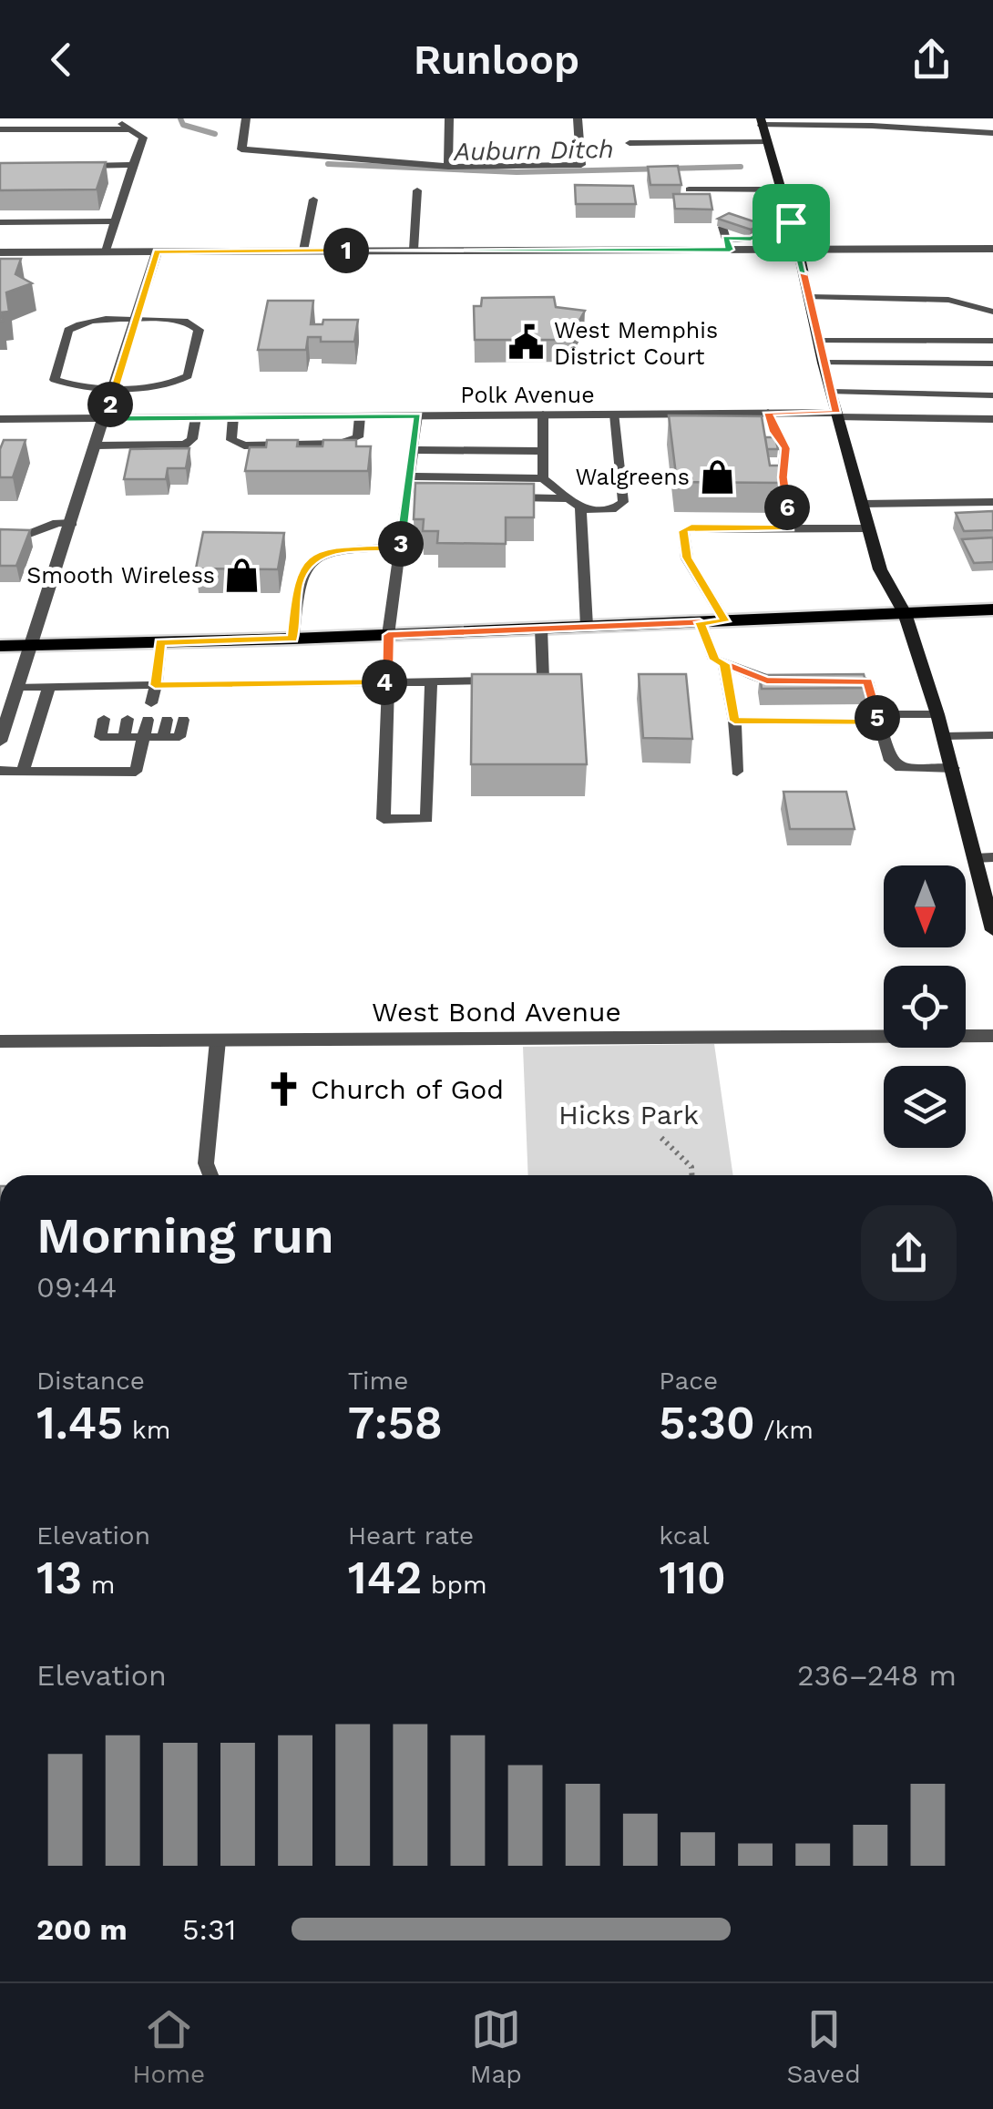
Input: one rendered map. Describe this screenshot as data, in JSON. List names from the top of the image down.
{
  "streets": {
    "street": ["Polk Avenue", "West Bond Avenue"]
  },
  "water": ["Auburn Ditch"],
  "parks": ["Hicks Park"],
  "places": {
    "public building": ["West Memphis District Court"],
    "shop": ["Walgreens", "Smooth Wireless"],
    "church": ["Church of God"]
  },
  "north": "bottom",
  "page": {
    "header": "Runloop",
    "pins": [
      "1",
      "2",
      "6",
      "3",
      "4",
      "5"
    ],
    "heading": ["Morning run", "09:44"],
    "stats": [
      ["Distance", "1.45 km"],
      ["Time", "7:58"],
      ["Pace", "5:30 /km"],
      ["Elevation", "13 m"],
      ["Heart rate", "142 bpm"],
      ["kcal", "110"]
    ],
    "chart": ["Elevation", "236–248 m"],
    "list": [
      {
        "name": "200 m",
        "note": "5:31"
      }
    ],
    "tabs": ["Home", "Map", "Saved"]
  }
}
